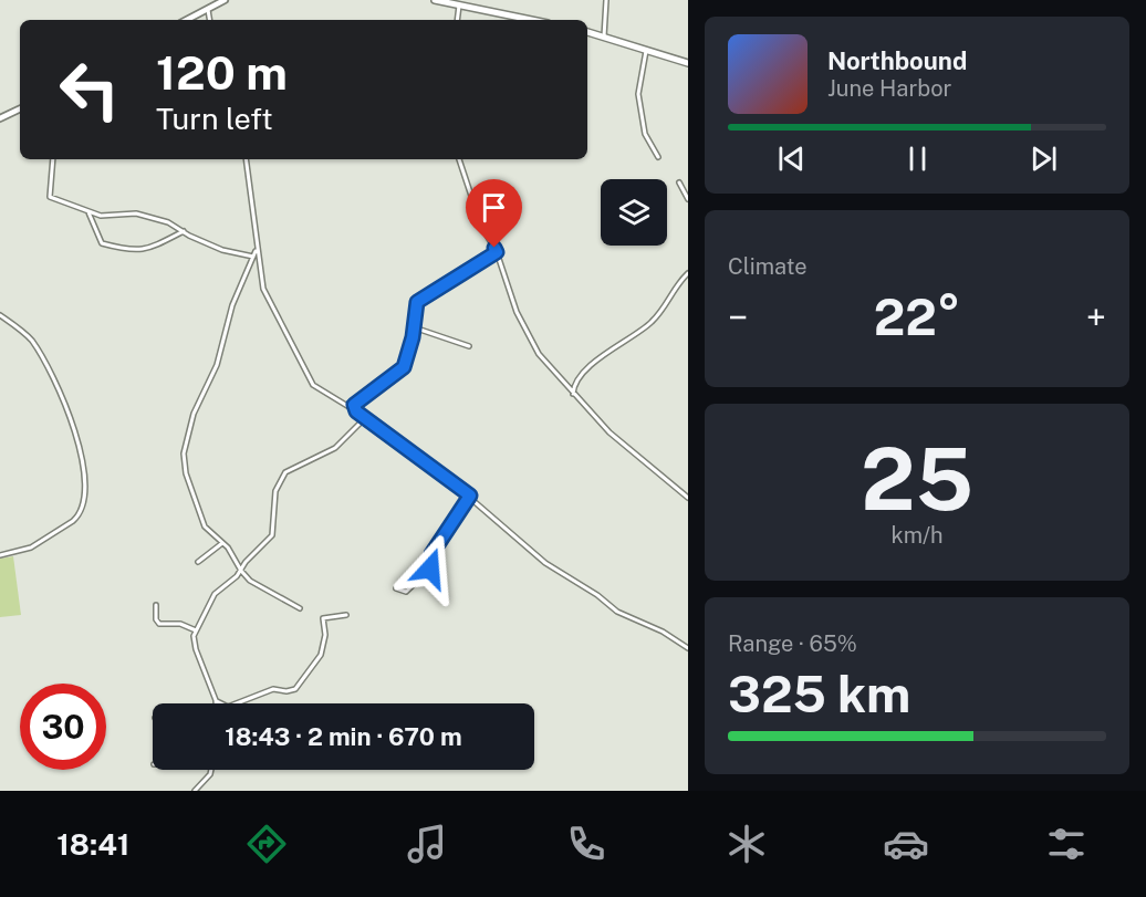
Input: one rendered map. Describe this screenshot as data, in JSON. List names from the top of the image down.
{
  "page": {
    "turn": ["120 m", "Turn left"],
    "song": ["Northbound", "June Harbor"],
    "tile": [
      "Climate",
      ["25", "km/h"],
      ["Range · 65%", "325 km"]
    ],
    "heat": ["−", "22°", "+"],
    "limit": "30",
    "trip": "18:43 · 2 min · 670 m",
    "tabs": "18:41"
  }
}
